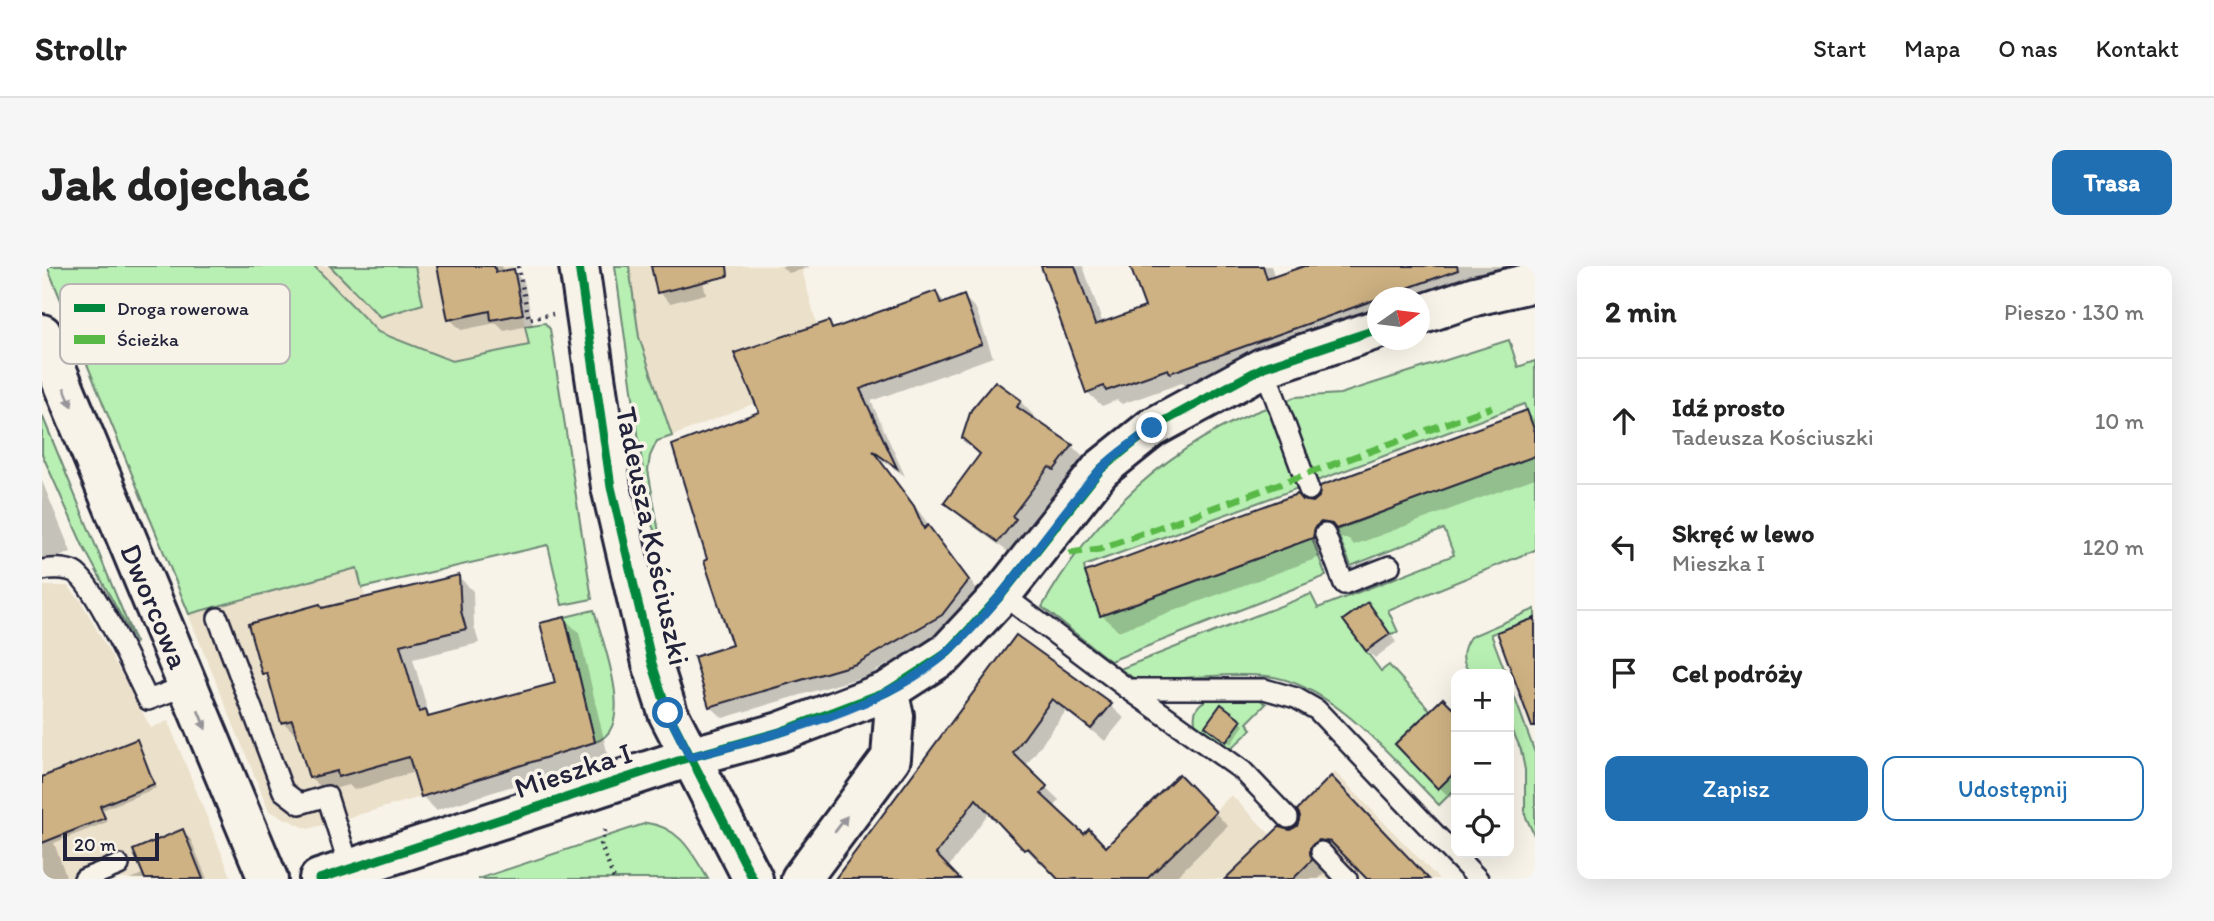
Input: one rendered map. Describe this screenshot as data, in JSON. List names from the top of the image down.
{
  "streets": {
    "street": ["Tadeusza Kościuszki", "Dworcowa", "Mieszka I"]
  },
  "crossings": [
    ["Tadeusza Kościuszki", "Mieszka I"]
  ],
  "one_way": ["Dworcowa"],
  "legend": ["Droga rowerowa", "Ścieżka"],
  "scale_bar": "20 m",
  "north": "right",
  "page": {
    "header": "Strollr",
    "nav": [
      "Start",
      "Mapa",
      "O nas",
      "Kontakt"
    ],
    "buttons": [
      "Trasa",
      ["Zapisz", "Udostępnij"]
    ],
    "title": "Jak dojechać",
    "heading": ["2 min", "Pieszo · 130 m"],
    "list": [
      ["Idź prosto", "Tadeusza Kościuszki", "10 m"],
      ["Skręć w lewo", "Mieszka I", "120 m"],
      "Cel podróży"
    ],
    "map_buttons": ["+", "−"],
    "scale": "20 m"
  }
}
